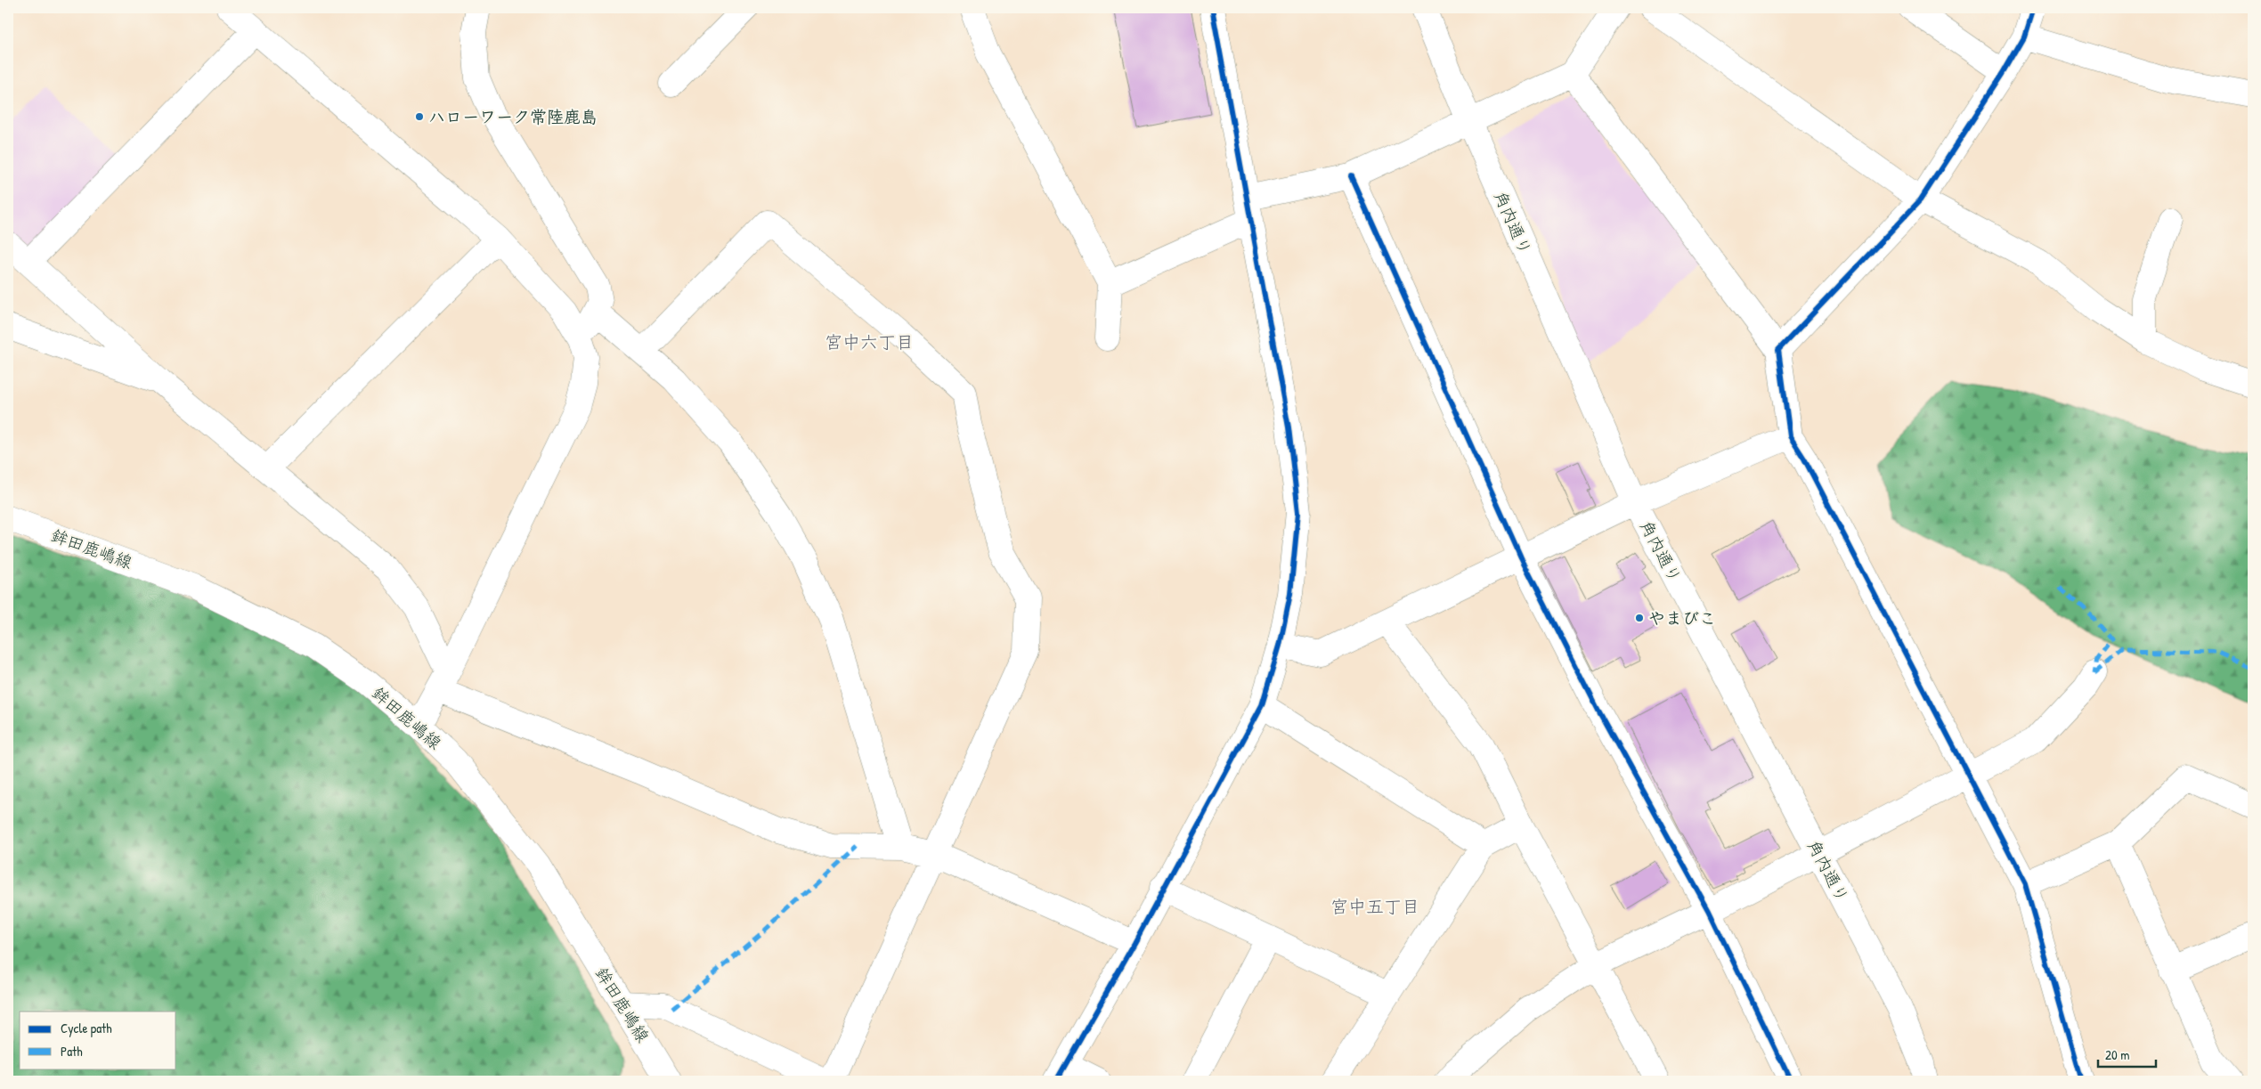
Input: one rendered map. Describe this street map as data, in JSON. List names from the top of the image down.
{
  "streets": {
    "street": ["角内通り", "鉾田鹿嶋線"]
  },
  "districts": ["宮中六丁目", "宮中五丁目"],
  "places": ["ハローワーク常陸鹿島", "やまびこ"],
  "legend": ["Cycle path", "Path"],
  "scale_bar": "20 m"
}
